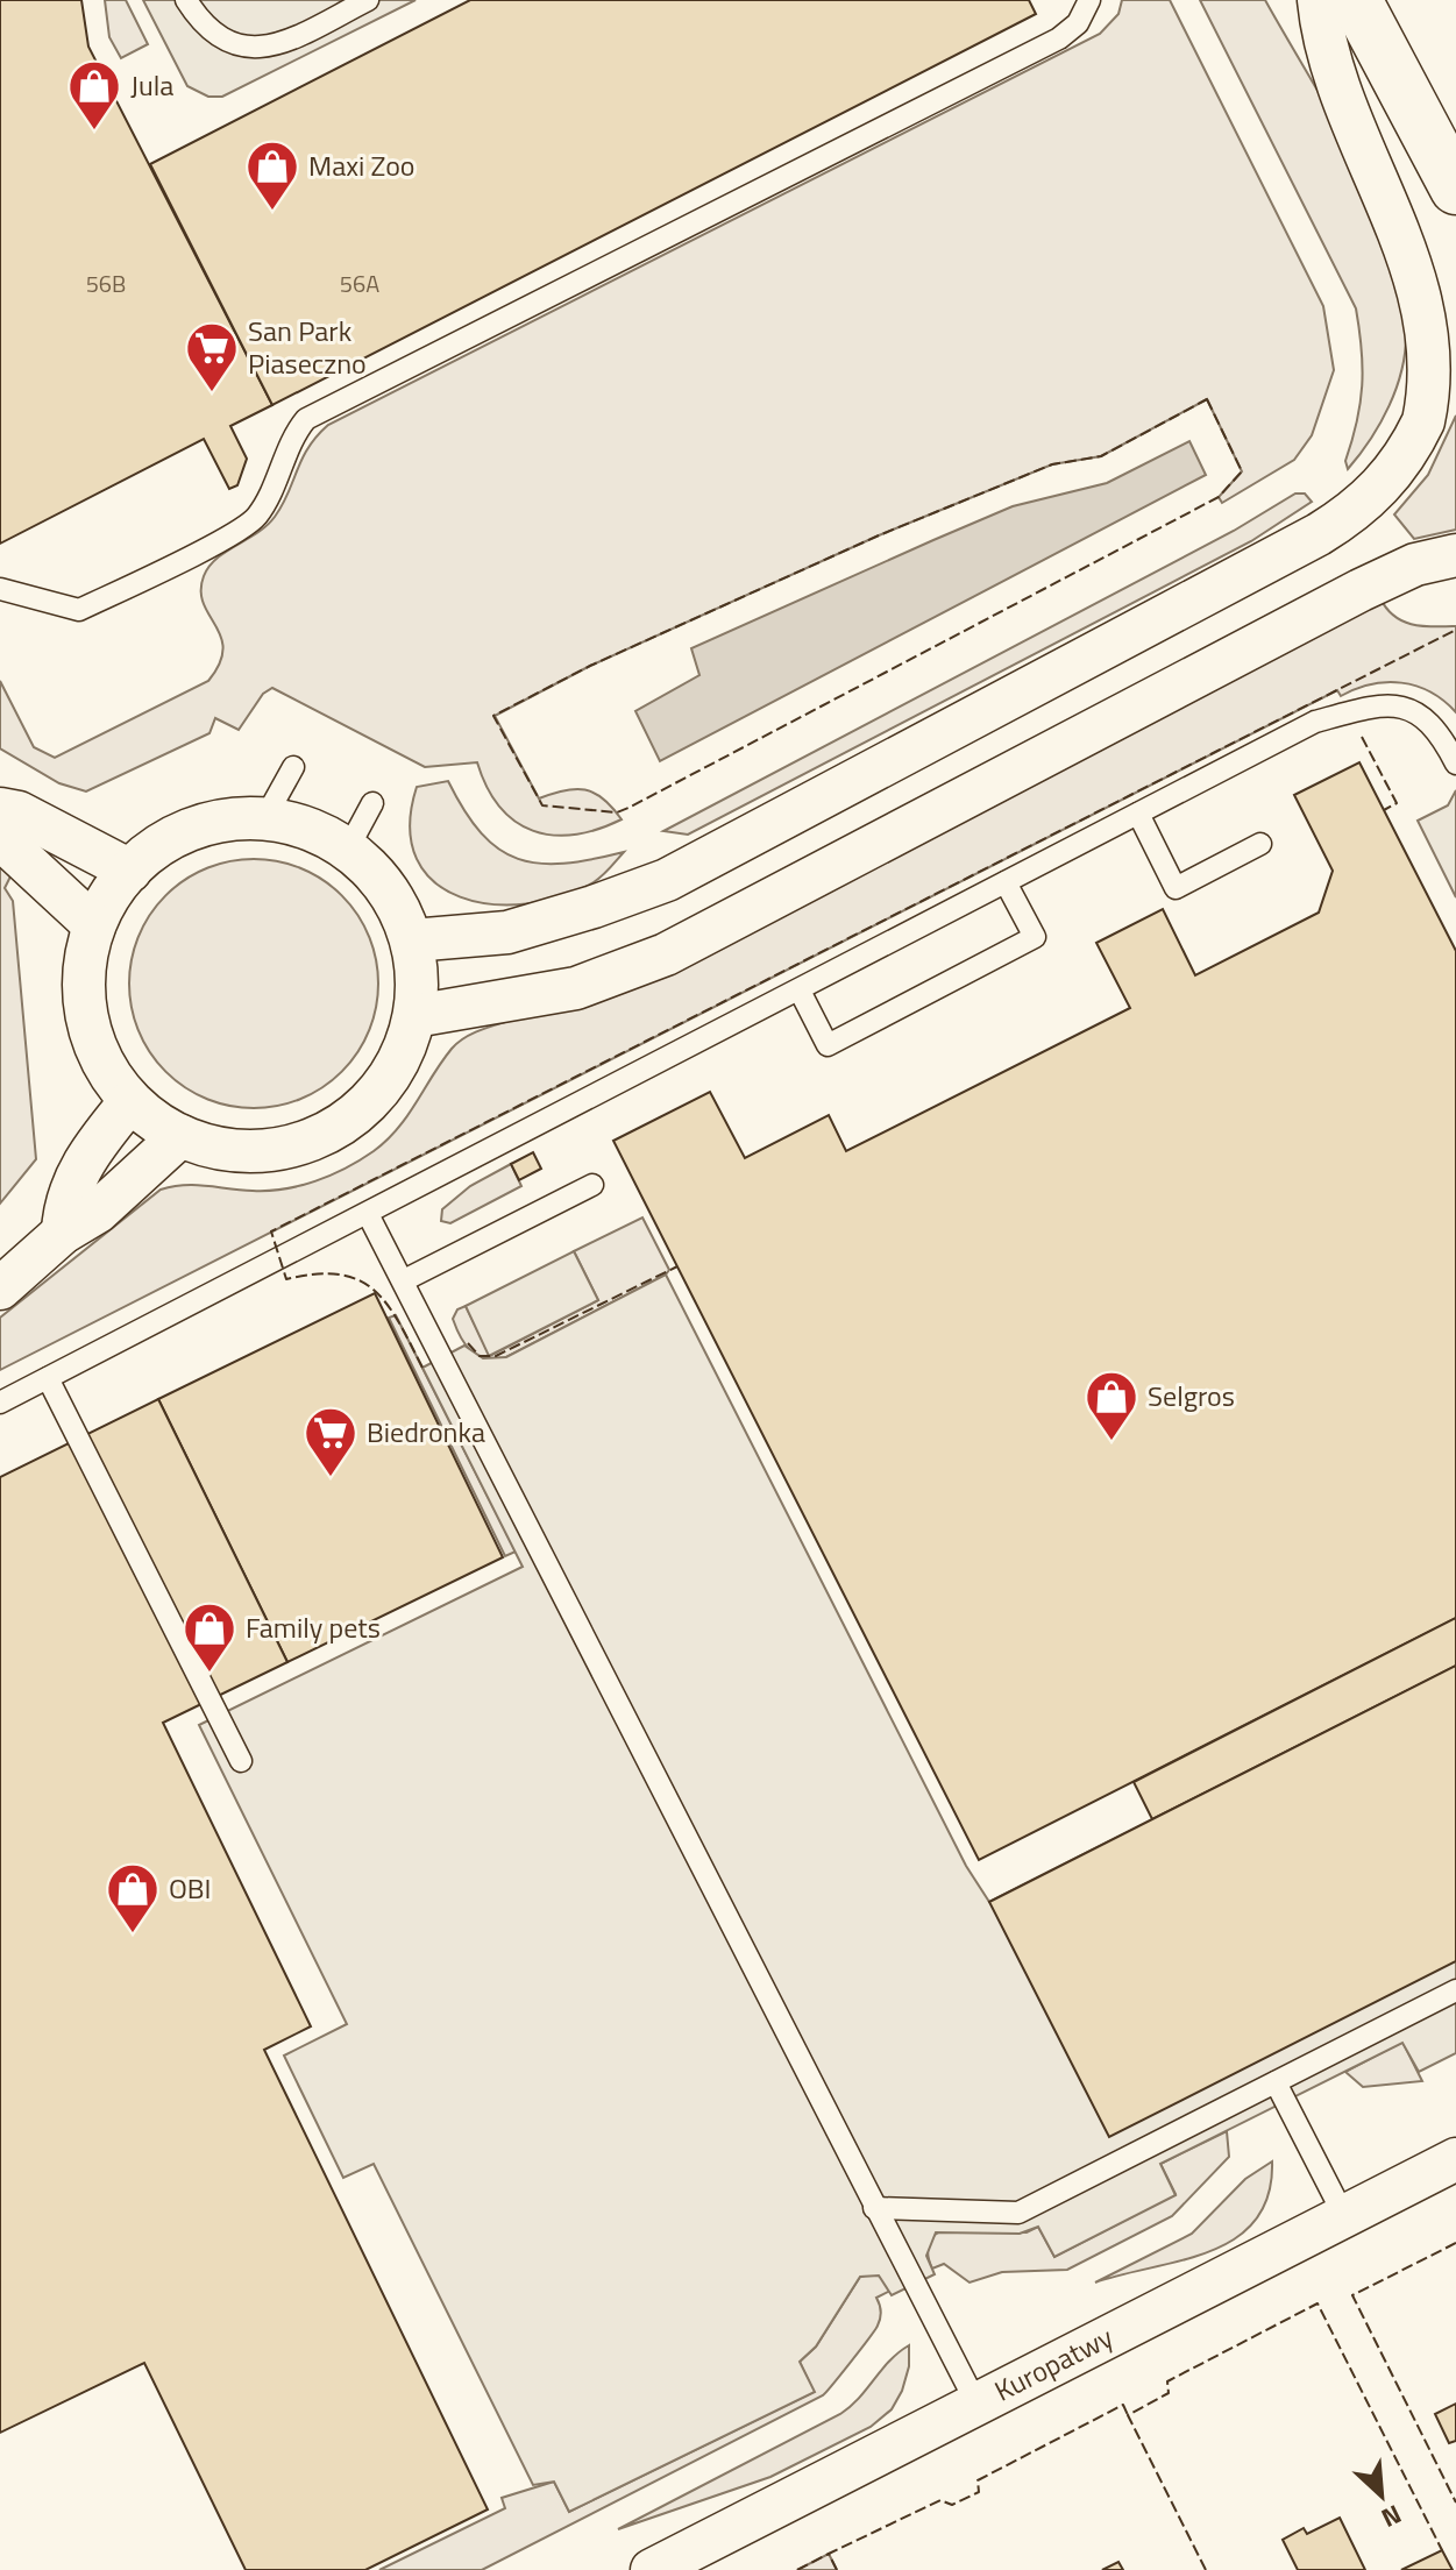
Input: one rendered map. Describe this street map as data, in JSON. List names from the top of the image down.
{
  "streets": {
    "street": ["Kuropatwy"]
  },
  "places": {
    "shop": [
      "Jula",
      "Maxi Zoo",
      "Selgros",
      "Family pets",
      "OBI"
    ],
    "supermarket": ["San Park Piaseczno", "Biedronka"]
  },
  "house_numbers": ["56B", "56A"],
  "north": "bottom right"
}
